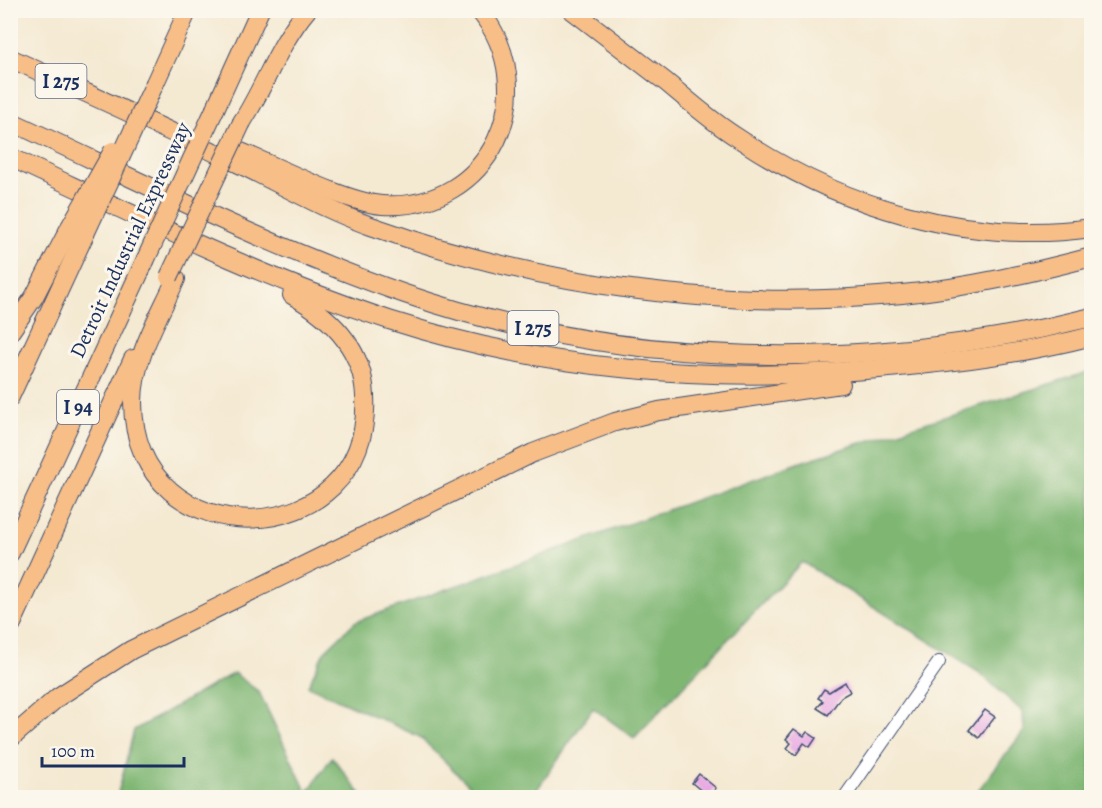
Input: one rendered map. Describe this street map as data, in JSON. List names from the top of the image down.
{
  "streets": {
    "highway": ["I 275", "Detroit Industrial Expressway", "I 94"]
  },
  "scale_bar": "100 m"
}
